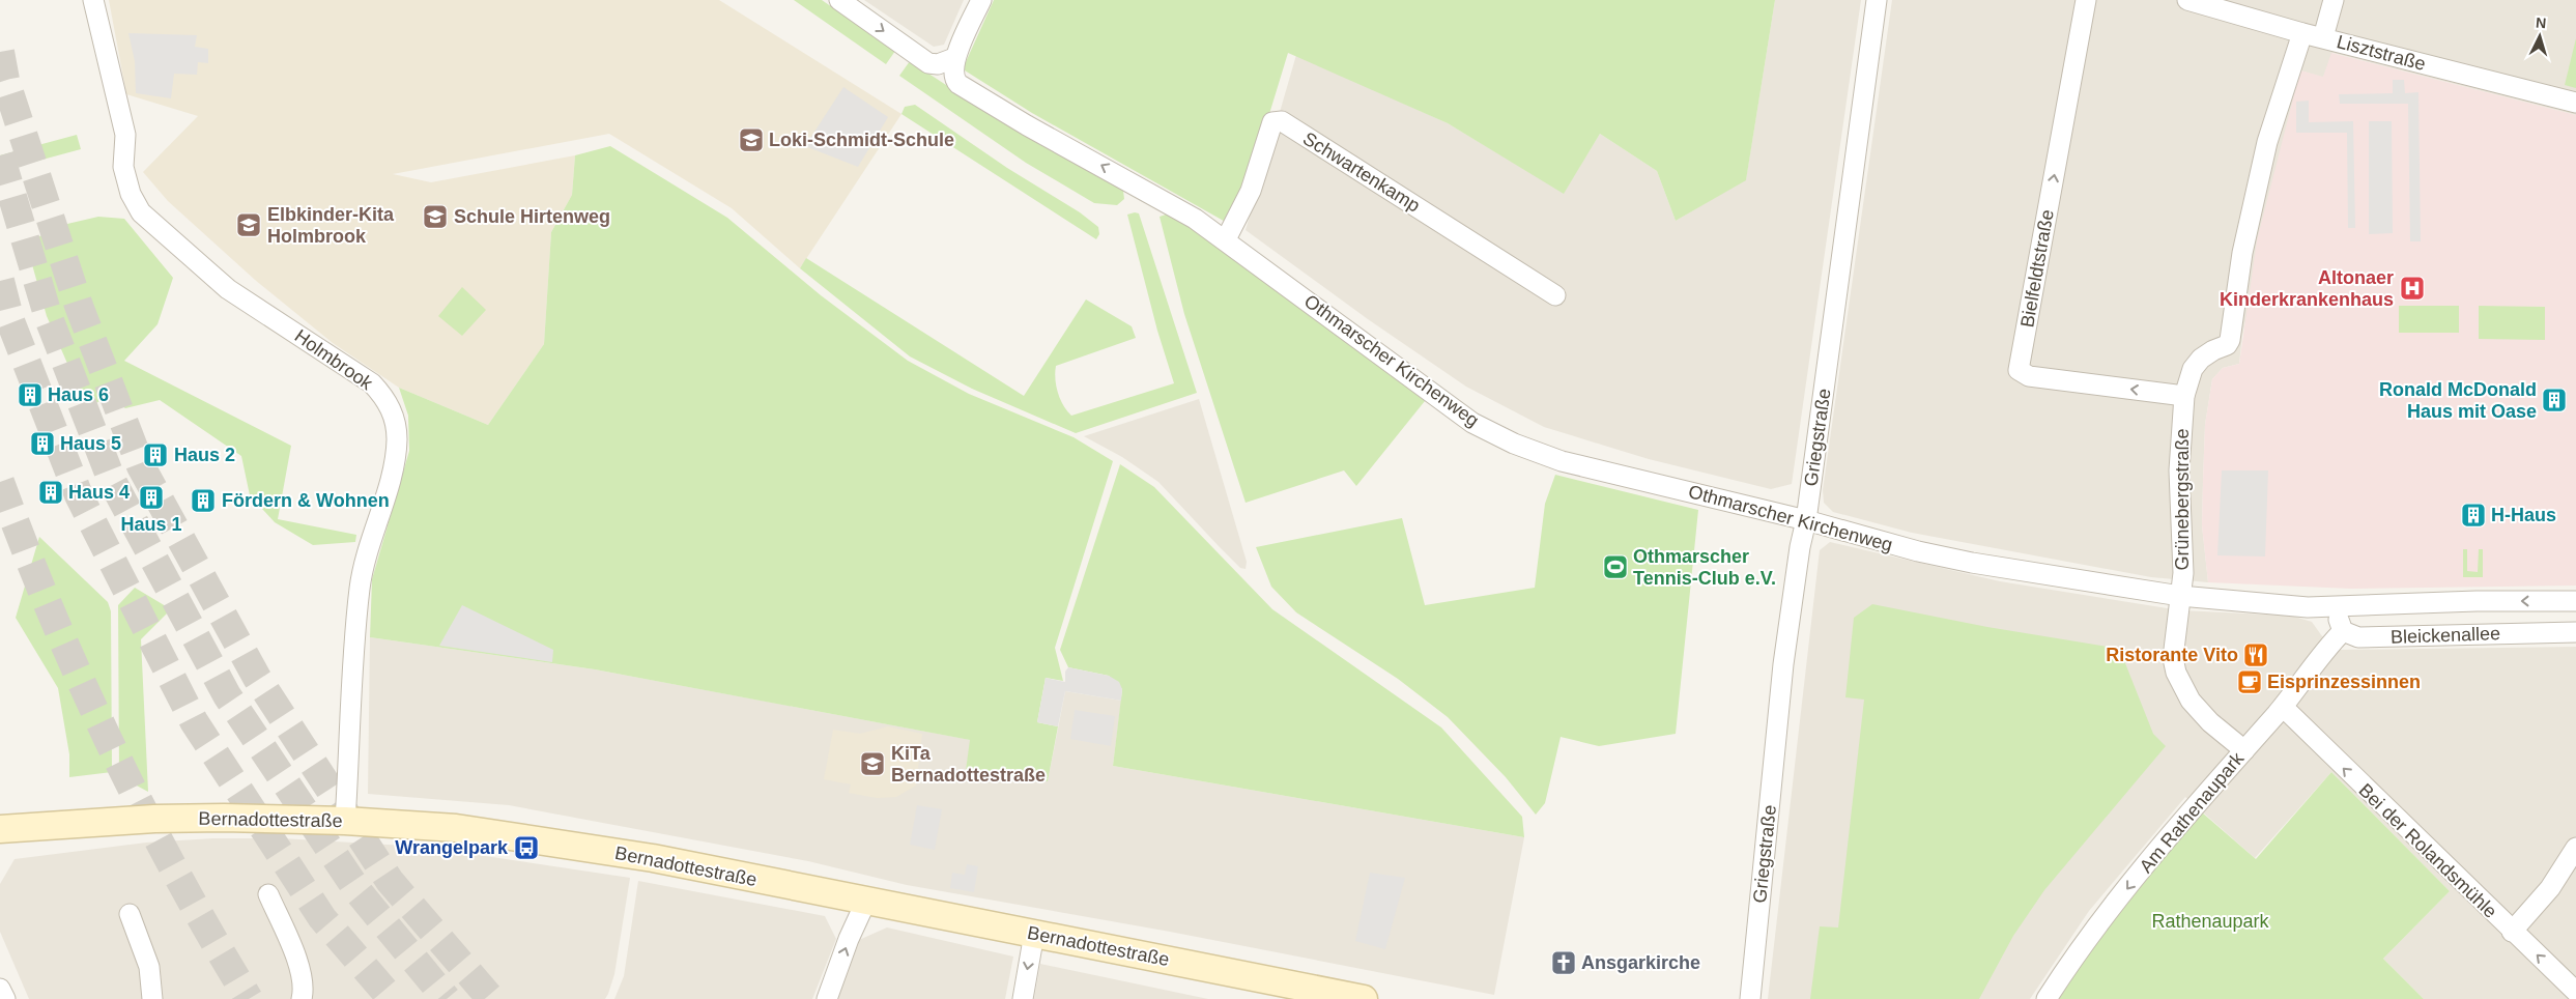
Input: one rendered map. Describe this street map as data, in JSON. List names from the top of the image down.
{
  "streets": {
    "street": [
      "Lisztstraße",
      "Schwartenkamp",
      "Bielfeldtstraße",
      "Holmbrook",
      "Othmarscher Kirchenweg",
      "Griegstraße",
      "Grünebergstraße",
      "Bleickenallee",
      "Am Rathenaupark",
      "Bernadottestraße",
      "Bei der Rolandsmühle"
    ]
  },
  "crossings": [
    ["Lisztstraße", "Grünebergstraße"],
    ["Schwartenkamp", "Othmarscher Kirchenweg"],
    ["Bielfeldtstraße", "Grünebergstraße"],
    ["Holmbrook", "Bernadottestraße"],
    ["Othmarscher Kirchenweg", "Griegstraße"],
    ["Othmarscher Kirchenweg", "Grünebergstraße"],
    ["Othmarscher Kirchenweg", "Bleickenallee"],
    ["Grünebergstraße", "Bleickenallee"],
    ["Grünebergstraße", "Am Rathenaupark"],
    ["Bleickenallee", "Am Rathenaupark"],
    ["Am Rathenaupark", "Bei der Rolandsmühle"]
  ],
  "one_way": ["Am Rathenaupark", "Bei der Rolandsmühle"],
  "parks": ["Rathenaupark"],
  "places": {
    "school or university": [
      "Loki-Schmidt-Schule",
      "Schule Hirtenweg",
      "Elbkinder-Kita Holmbrook",
      "KiTa Bernadottestraße"
    ],
    "hospital": ["Altonaer Kinderkrankenhaus"],
    "building": [
      "Haus 6",
      "Ronald McDonald Haus mit Oase",
      "Haus 5",
      "Haus 2",
      "Haus 4",
      "Haus 1",
      "Fördern & Wohnen",
      "H-Haus"
    ],
    "sports": ["Othmarscher Tennis-Club e.V."],
    "restaurant": ["Ristorante Vito"],
    "cafe": ["Eisprinzessinnen"],
    "bus stop": ["Wrangelpark"],
    "church": ["Ansgarkirche"]
  },
  "north": "top"
}
